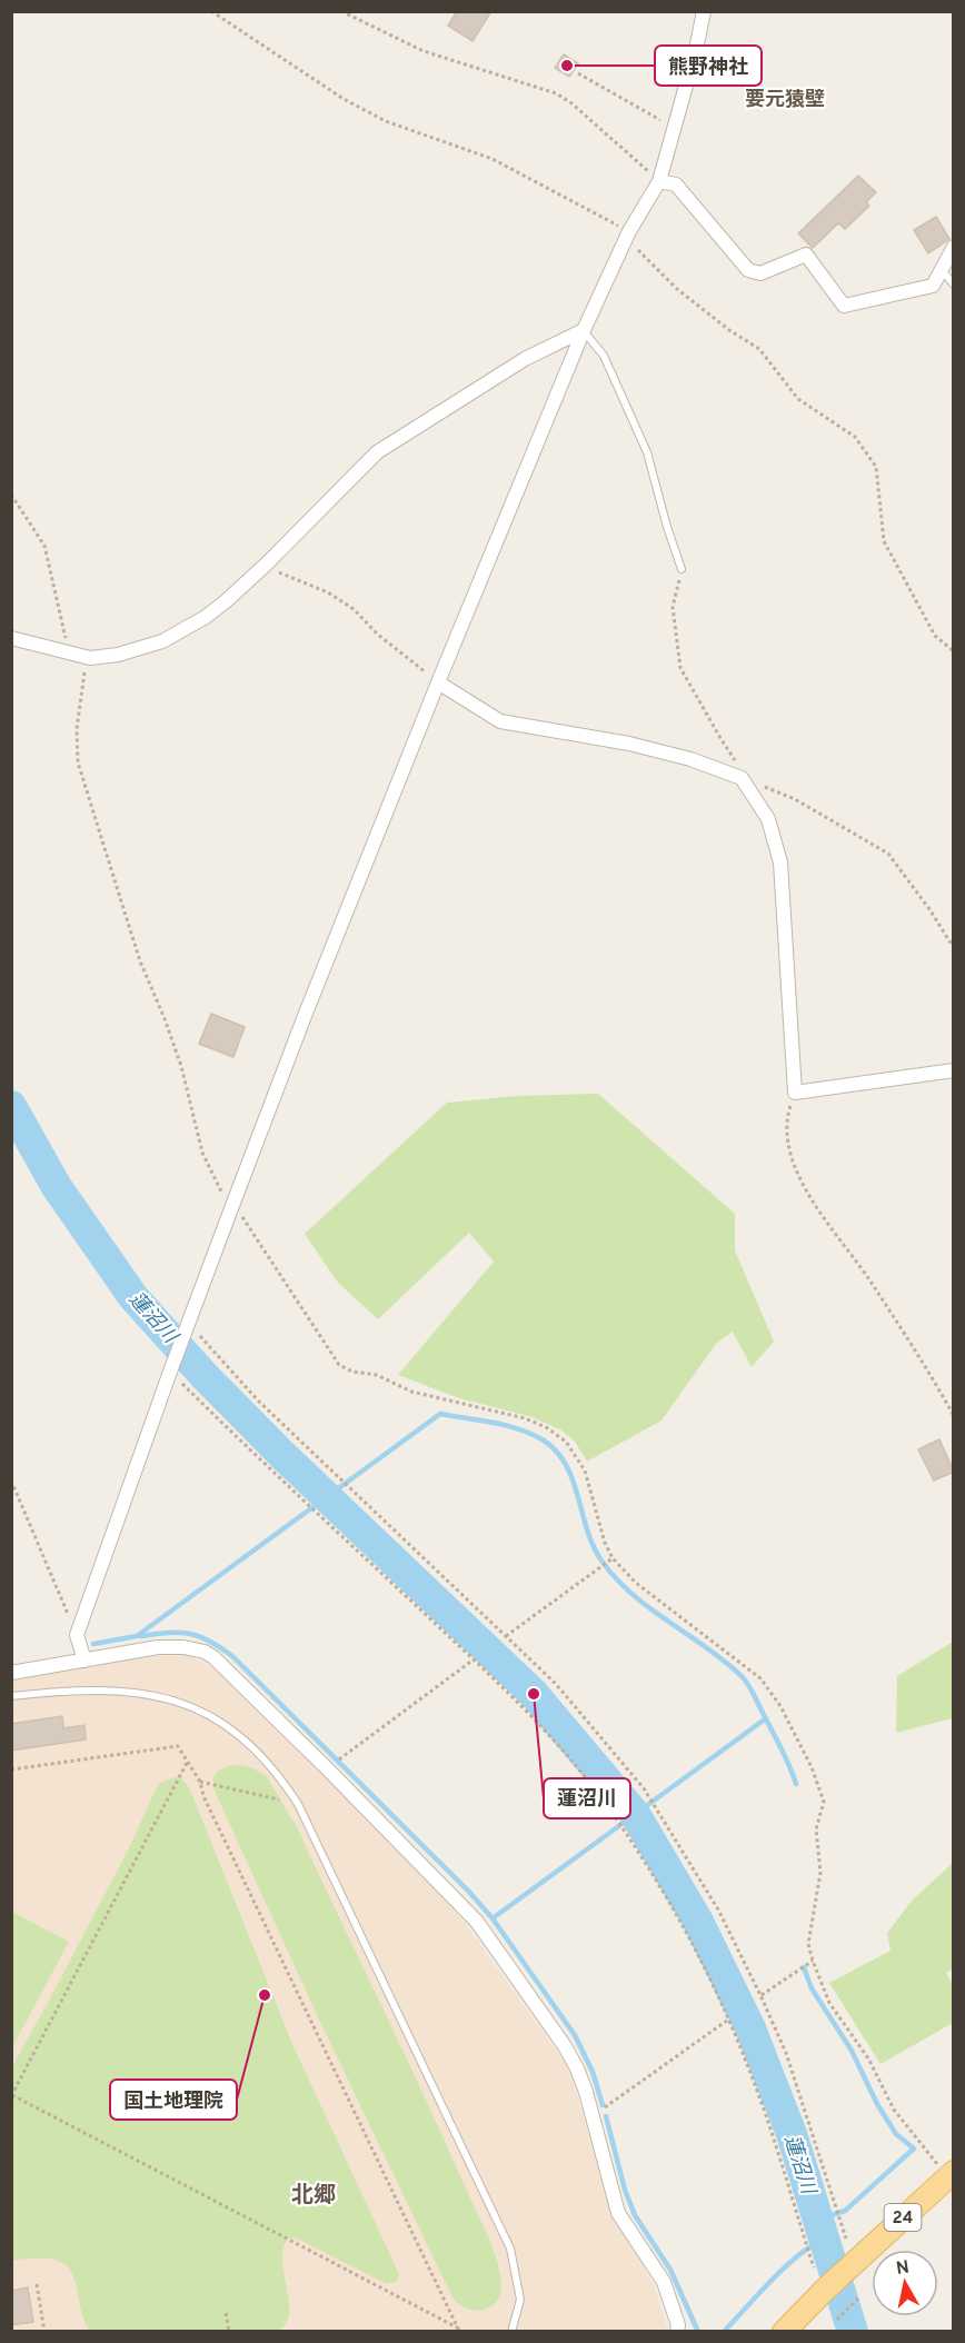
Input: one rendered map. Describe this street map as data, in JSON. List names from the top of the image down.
{
  "streets": {
    "main road": ["24"]
  },
  "districts": ["要元猿壁", "北郷"],
  "water": ["蓮沼川"],
  "places": ["熊野神社", "蓮沼川", "国土地理院"],
  "north": "top"
}
